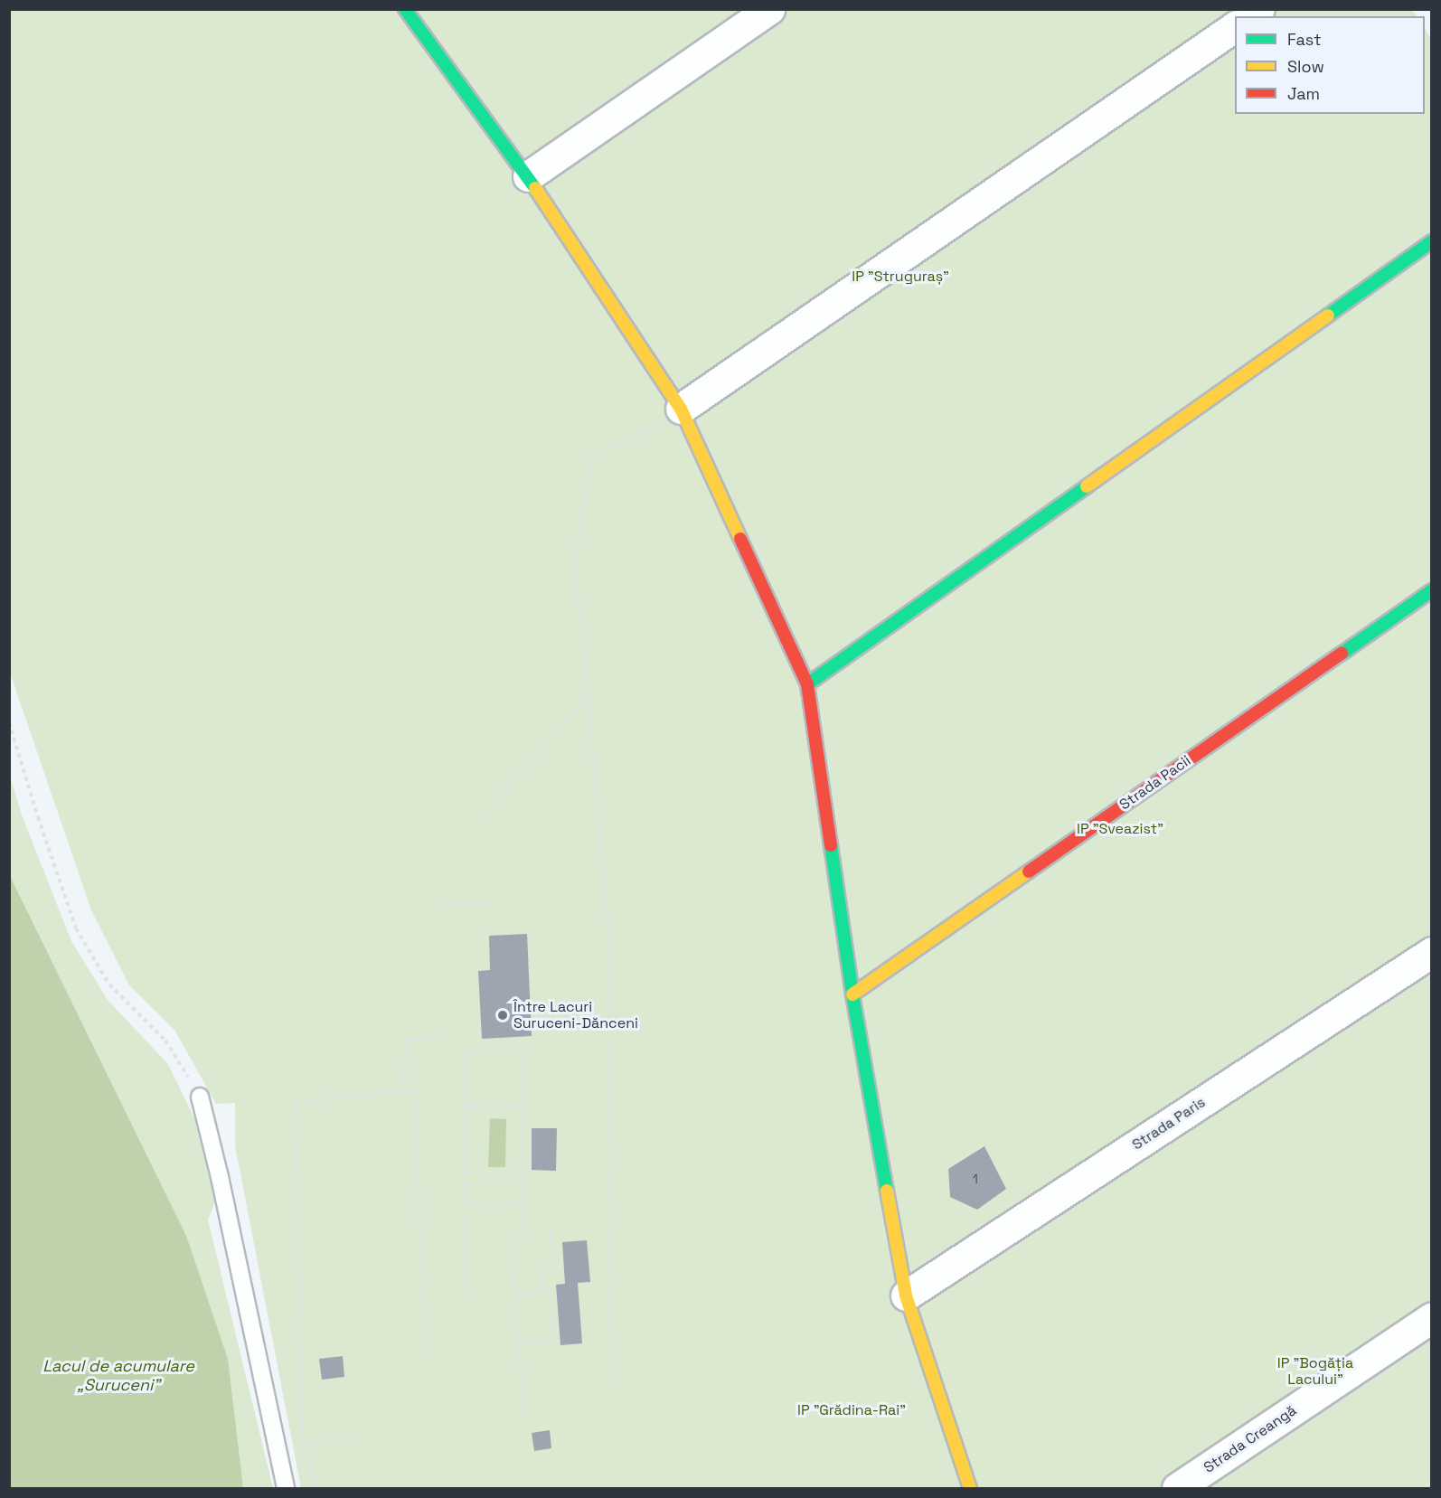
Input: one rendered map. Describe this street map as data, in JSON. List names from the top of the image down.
{
  "streets": {
    "street": ["Strada Pacii", "Strada Paris", "Strada Creangă"]
  },
  "water": ["Lacul de acumulare „Suruceni”"],
  "parks": [
    "IP \"Struguraș\"",
    "IP \"Sveazist\"",
    "IP \"Bogăția Lacului\"",
    "IP \"Grădina-Rai\""
  ],
  "places": ["Între Lacuri Suruceni-Dănceni"],
  "house_numbers": ["1"],
  "legend": ["Fast", "Slow", "Jam"]
}
